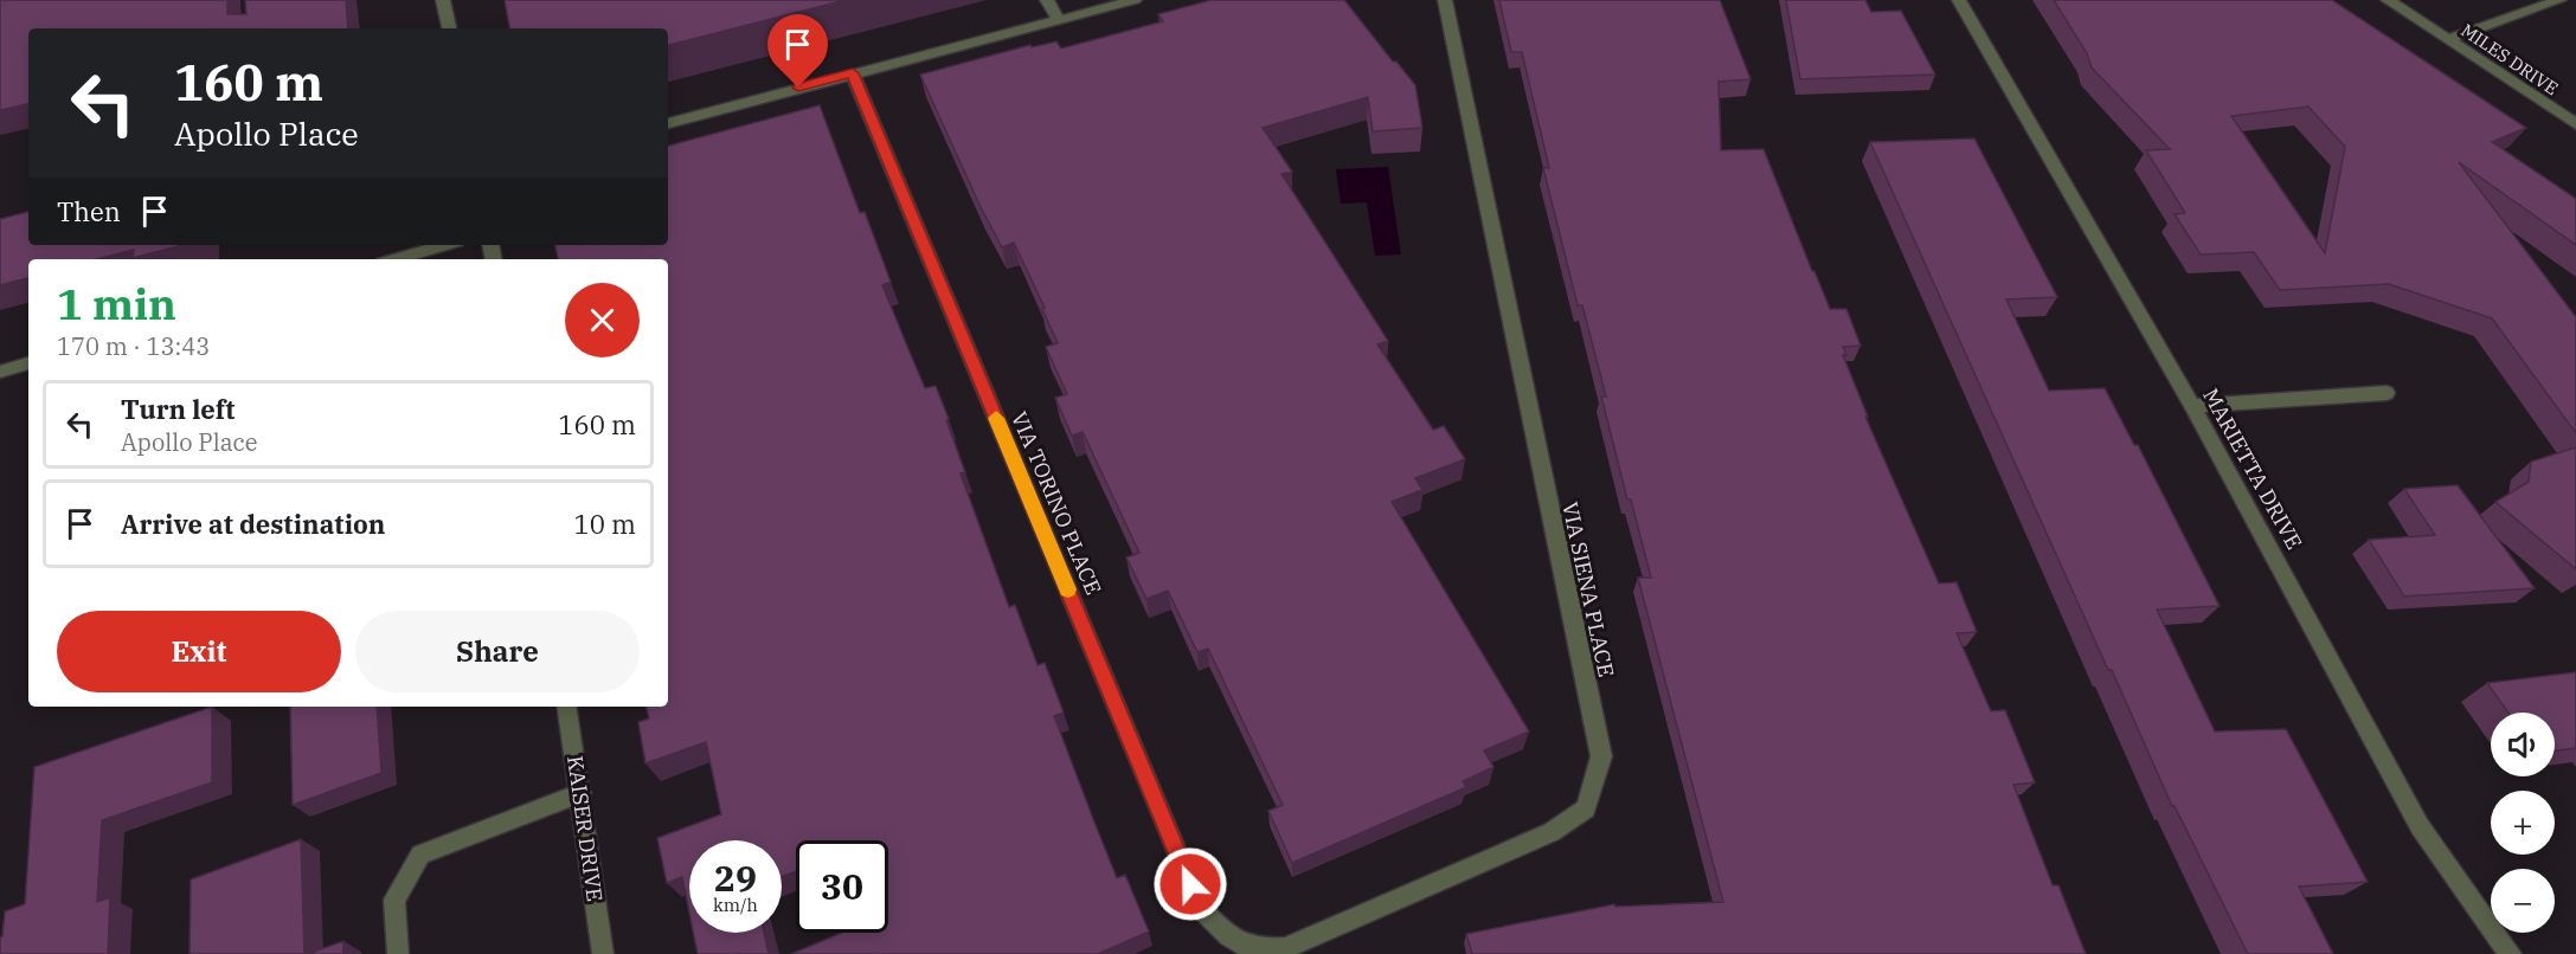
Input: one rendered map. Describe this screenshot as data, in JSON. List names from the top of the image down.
{
  "streets": {
    "street": [
      "MILES DRIVE",
      "MARIETTA DRIVE",
      "VIA TORINO PLACE",
      "VIA SIENA PLACE",
      "KAISER DRIVE"
    ]
  },
  "crossings": [
    ["VIA TORINO PLACE", "VIA SIENA PLACE"]
  ],
  "page": {
    "turn": ["160 m", "Apollo Place"],
    "then": "Then",
    "heading": ["1 min", "170 m · 13:43"],
    "list": [
      {
        "name": "Turn left",
        "note": "Apollo Place",
        "value": "160 m"
      },
      {
        "name": "Arrive at destination",
        "value": "10 m"
      }
    ],
    "buttons": ["Exit", "Share"],
    "map_buttons": ["+", "−"],
    "speed": "29 km/h",
    "limit": "30"
  }
}
